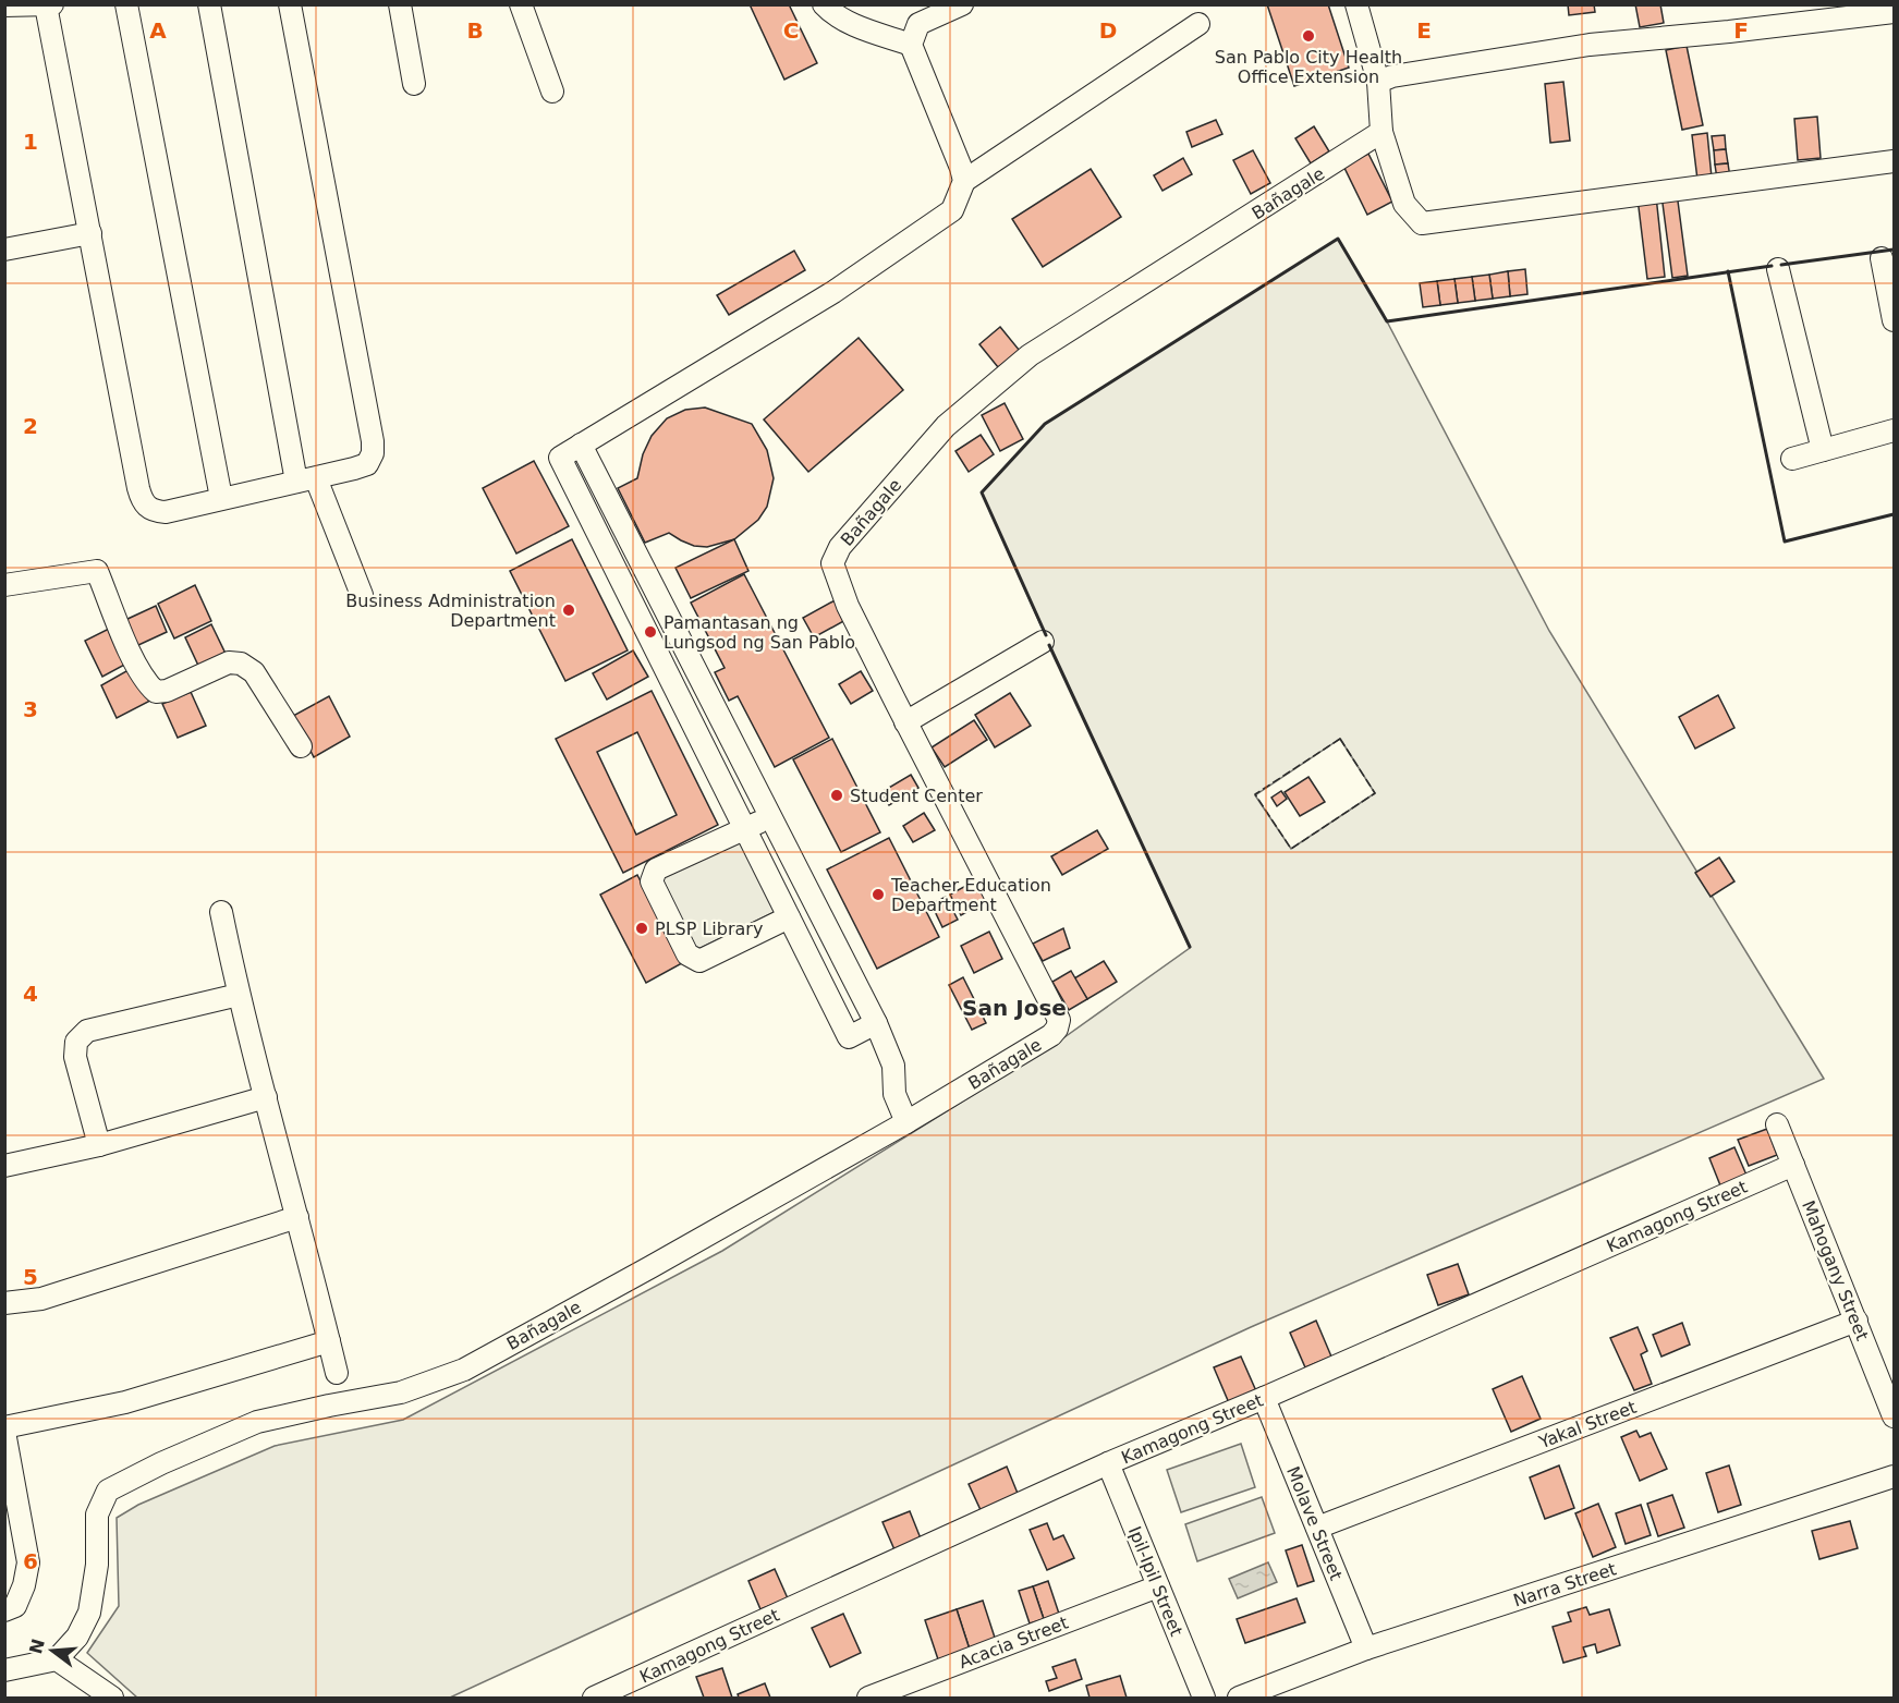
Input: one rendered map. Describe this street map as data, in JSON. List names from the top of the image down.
{
  "streets": {
    "street": [
      "Bañagale",
      "Kamagong Street",
      "Mahogany Street",
      "Yakal Street",
      "Molave Street",
      "Ipil-Ipil Street",
      "Narra Street",
      "Acacia Street"
    ]
  },
  "crossings": [
    ["Kamagong Street", "Mahogany Street"],
    ["Kamagong Street", "Molave Street"],
    ["Kamagong Street", "Ipil-Ipil Street"],
    ["Mahogany Street", "Yakal Street"],
    ["Yakal Street", "Molave Street"],
    ["Molave Street", "Narra Street"],
    ["Ipil-Ipil Street", "Acacia Street"]
  ],
  "districts": ["San Jose"],
  "places": [
    "San Pablo City Health Office Extension",
    "Business Administration Department",
    "Pamantasan ng Lungsod ng San Pablo",
    "Student Center",
    "Teacher Education Department",
    "PLSP Library"
  ],
  "north": "left",
  "grid": {
    "columns": [
      "A",
      "B",
      "C",
      "D",
      "E",
      "F"
    ],
    "rows": [
      "1",
      "2",
      "3",
      "4",
      "5",
      "6"
    ]
  }
}
